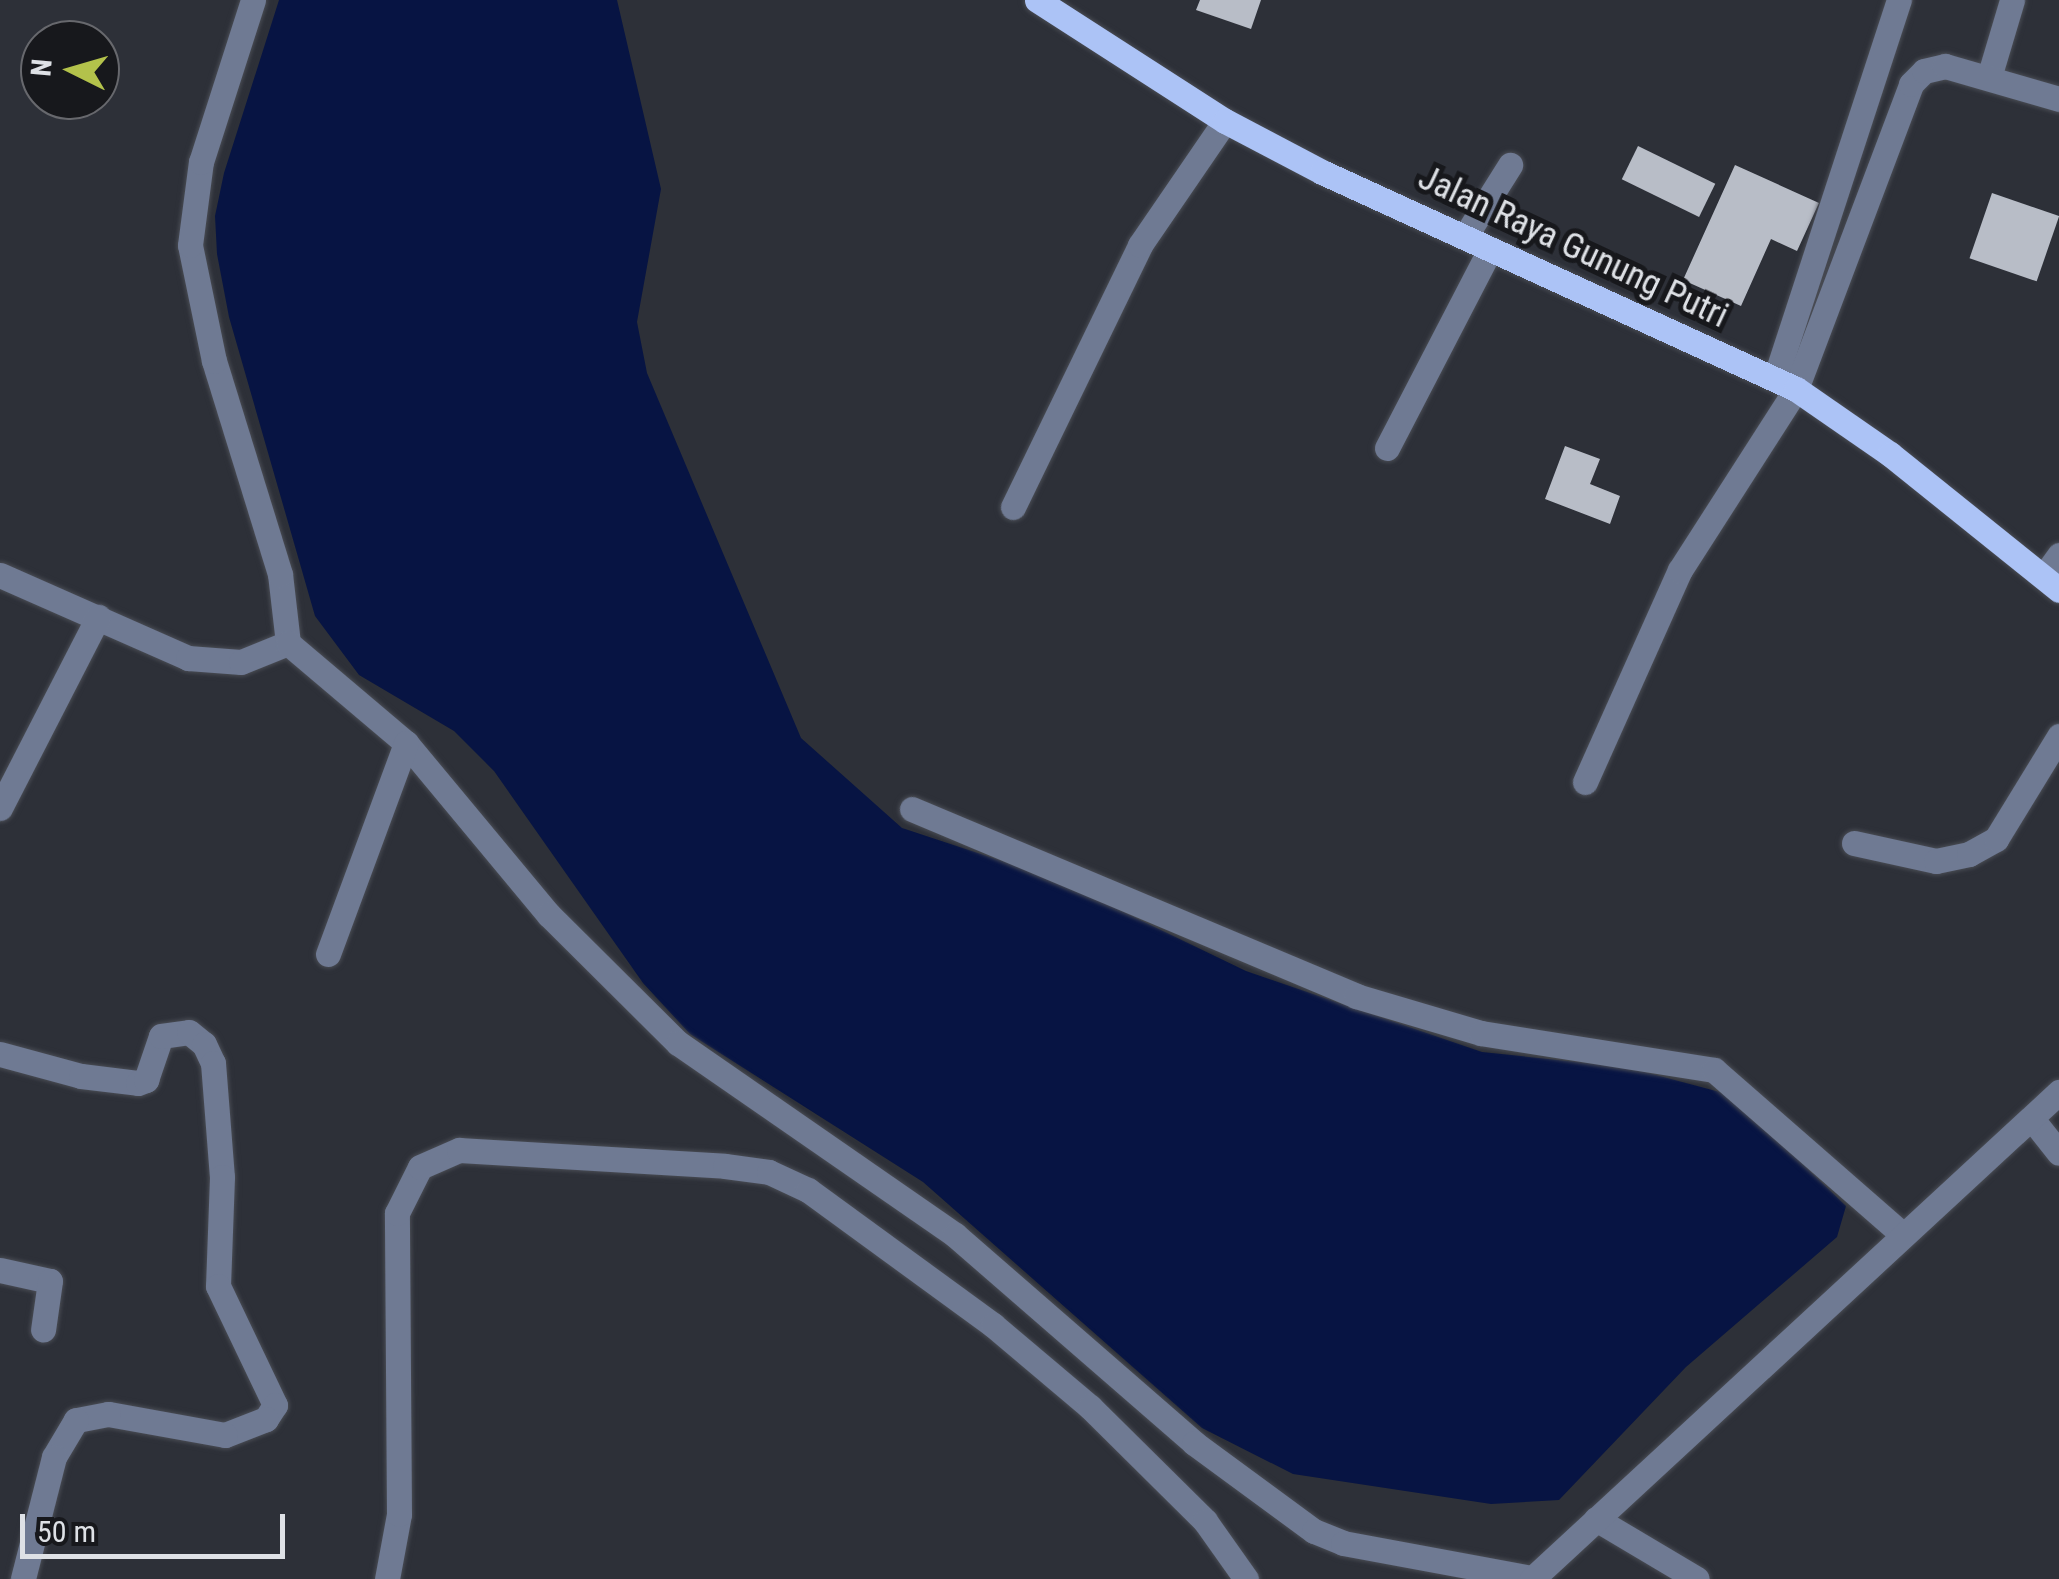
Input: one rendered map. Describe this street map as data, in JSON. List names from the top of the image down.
{
  "streets": {
    "main road": ["Jalan Raya Gunung Putri"]
  },
  "scale_bar": "50 m",
  "north": "left"
}
